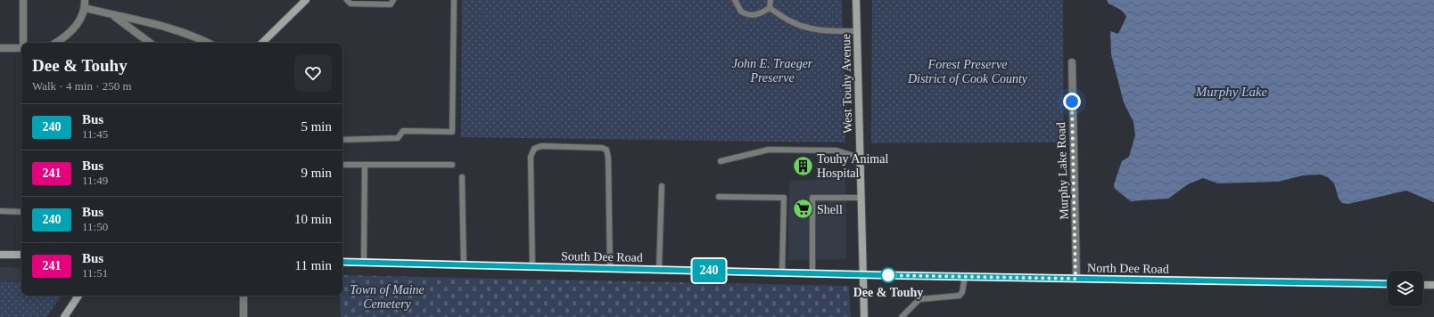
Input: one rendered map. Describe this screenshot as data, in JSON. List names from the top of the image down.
{
  "streets": {
    "main road": ["West Touhy Avenue", "South Dee Road", "North Dee Road"],
    "street": ["Murphy Lake Road"]
  },
  "crossings": [
    ["West Touhy Avenue", "South Dee Road"],
    ["West Touhy Avenue", "North Dee Road"],
    ["Murphy Lake Road", "North Dee Road"],
    ["South Dee Road", "North Dee Road"]
  ],
  "water": ["Murphy Lake"],
  "parks": ["John E. Traeger Preserve", "Forest Preserve District of Cook County", "Town of Maine Cemetery"],
  "places": {
    "building": ["Touhy Animal Hospital"],
    "supermarket": ["Shell"],
    "other": ["Dee & Touhy"]
  },
  "lines": ["bus line 240"],
  "page": {
    "on_map": "240",
    "heading": ["Dee & Touhy", "Walk · 4 min · 250 m"],
    "list": [
      {
        "mark": "240",
        "name": "Bus",
        "note": "11:45",
        "value": "5 min"
      },
      {
        "mark": "241",
        "name": "Bus",
        "note": "11:49",
        "value": "9 min"
      },
      {
        "mark": "240",
        "name": "Bus",
        "note": "11:50",
        "value": "10 min"
      },
      {
        "mark": "241",
        "name": "Bus",
        "note": "11:51",
        "value": "11 min"
      }
    ]
  }
}
